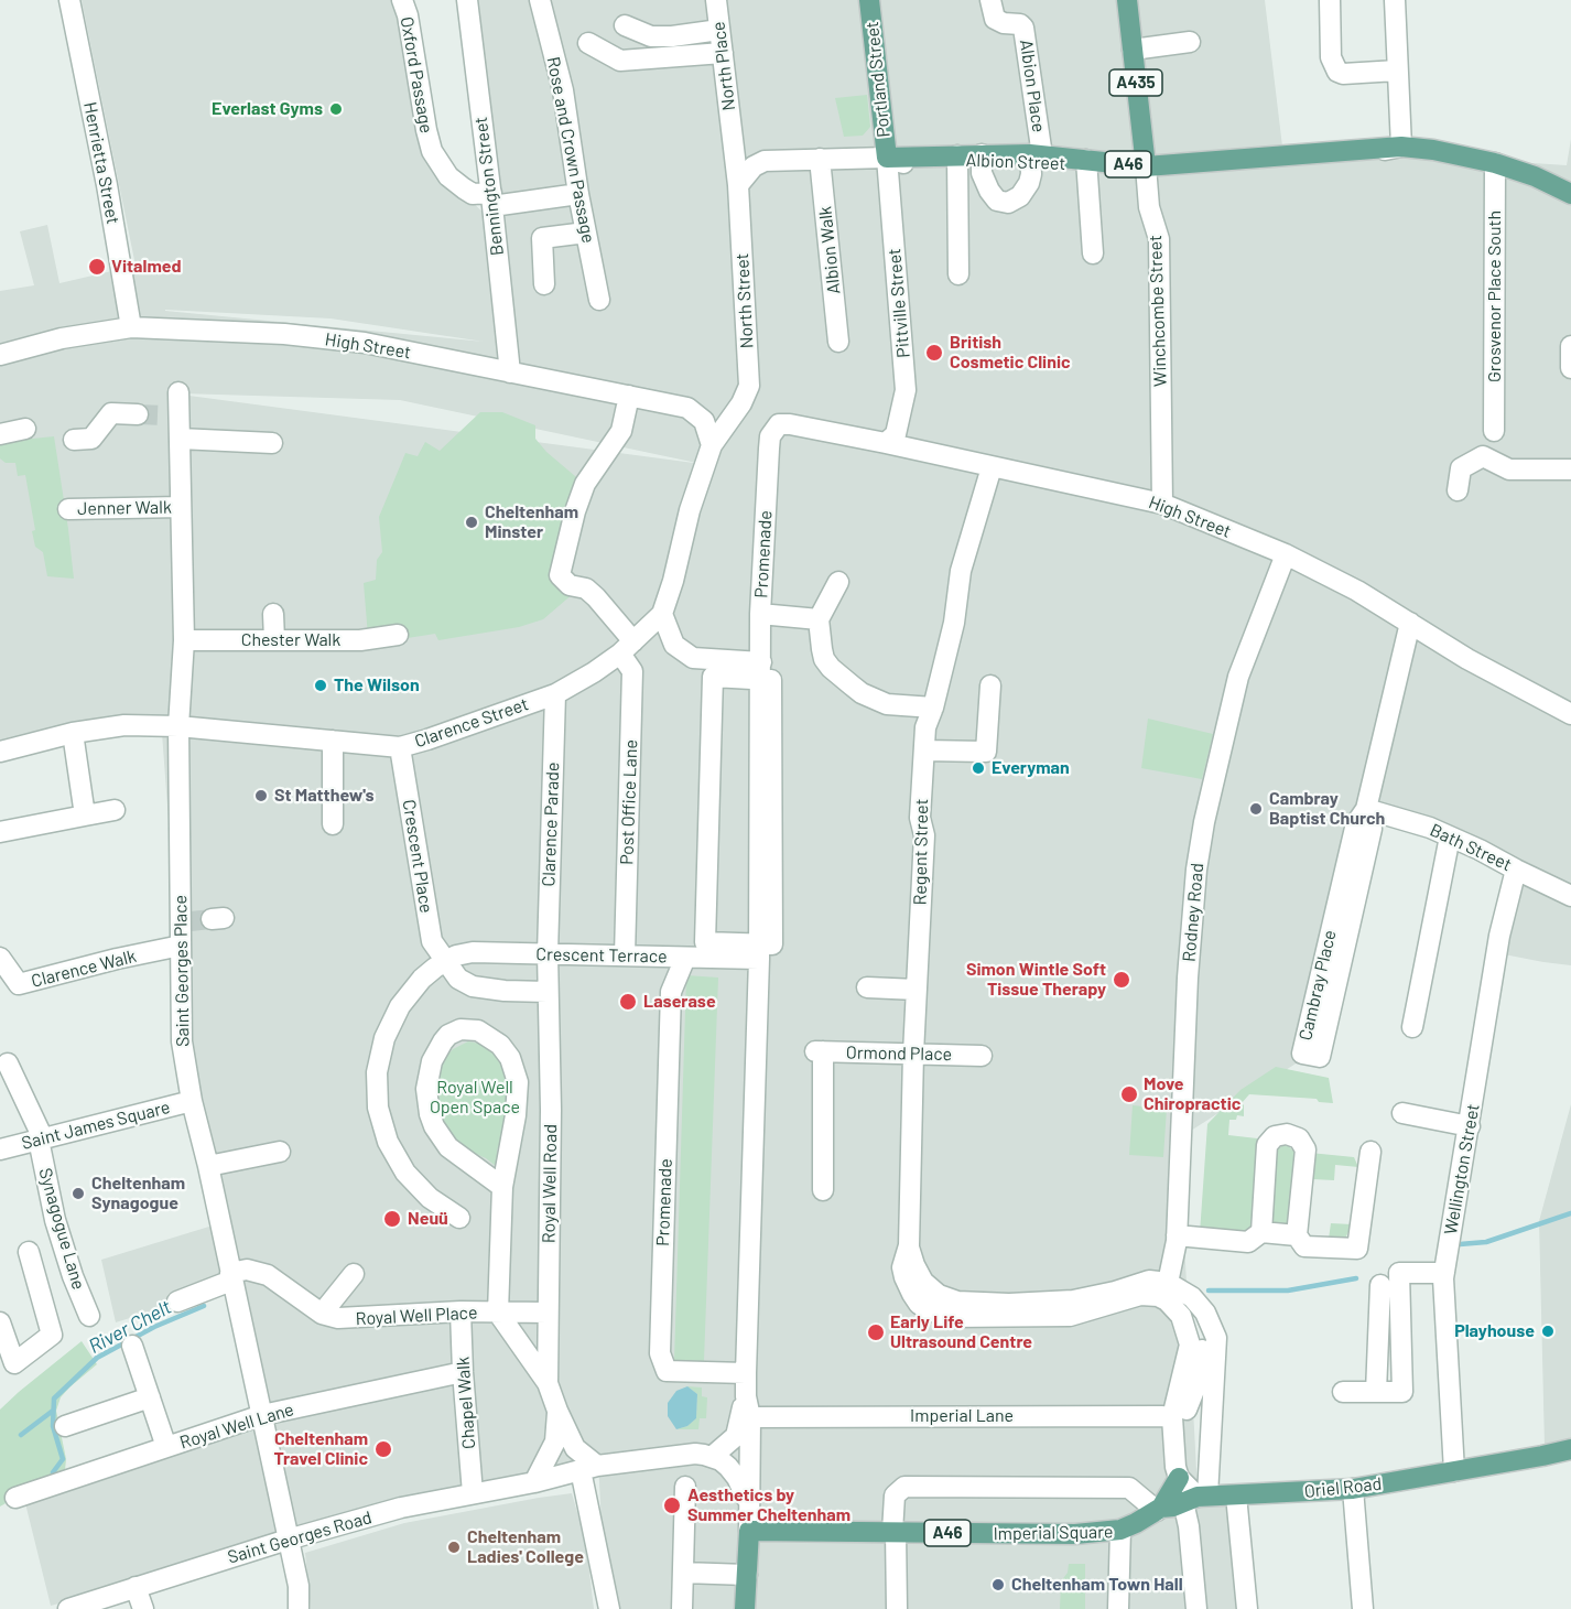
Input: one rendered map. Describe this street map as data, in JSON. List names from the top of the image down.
{
  "streets": {
    "main road": [
      "Portland Street",
      "A435",
      "Albion Street",
      "A46",
      "Winchcombe Street",
      "Promenade",
      "Oriel Road",
      "Imperial Square"
    ],
    "street": [
      "North Place",
      "Oxford Passage",
      "Albion Place",
      "Rose and Crown Passage",
      "Henrietta Street",
      "Bennington Street",
      "Albion Walk",
      "Grosvenor Place South",
      "North Street",
      "Pittville Street",
      "High Street",
      "Jenner Walk",
      "Chester Walk",
      "Clarence Street",
      "Post Office Lane",
      "Clarence Parade",
      "Bath Street",
      "Regent Street",
      "Crescent Place",
      "Rodney Road",
      "Crescent Terrace",
      "Clarence Walk",
      "Saint Georges Place",
      "Cambray Place",
      "Ormond Place",
      "Saint James Square",
      "Wellington Street",
      "Royal Well Road",
      "Synagogue Lane",
      "Royal Well Place",
      "Chapel Walk",
      "Imperial Lane",
      "Royal Well Lane",
      "Saint Georges Road"
    ]
  },
  "crossings": [
    ["North Place", "Albion Street"],
    ["North Place", "North Street"],
    ["Oxford Passage", "Rose and Crown Passage"],
    ["Oxford Passage", "Bennington Street"],
    ["Portland Street", "Albion Street"],
    ["Portland Street", "Pittville Street"],
    ["Albion Place", "Albion Street"],
    ["Albion Street", "Albion Walk"],
    ["Albion Street", "Grosvenor Place South"],
    ["Albion Street", "Pittville Street"],
    ["Albion Street", "Winchcombe Street"],
    ["Henrietta Street", "High Street"],
    ["A46", "Oriel Road"],
    ["Bennington Street", "High Street"],
    ["North Street", "Clarence Street"],
    ["Pittville Street", "High Street"],
    ["Winchcombe Street", "High Street"],
    ["High Street", "Promenade"],
    ["High Street", "Clarence Street"],
    ["High Street", "Post Office Lane"],
    ["High Street", "Regent Street"],
    ["High Street", "Rodney Road"],
    ["High Street", "Cambray Place"],
    ["Jenner Walk", "Saint Georges Place"],
    ["Promenade", "Crescent Terrace"],
    ["Promenade", "Imperial Lane"],
    ["Promenade", "Imperial Square"],
    ["Chester Walk", "Saint Georges Place"],
    ["Clarence Street", "Post Office Lane"],
    ["Clarence Street", "Clarence Parade"],
    ["Clarence Street", "Crescent Place"],
    ["Clarence Street", "Saint Georges Place"],
    ["Post Office Lane", "Crescent Terrace"],
    ["Clarence Parade", "Crescent Terrace"],
    ["Clarence Parade", "Royal Well Road"],
    ["Bath Street", "Cambray Place"],
    ["Bath Street", "Wellington Street"],
    ["Regent Street", "Rodney Road"],
    ["Regent Street", "Ormond Place"],
    ["Crescent Place", "Crescent Terrace"],
    ["Crescent Place", "Royal Well Road"],
    ["Crescent Terrace", "Royal Well Road"],
    ["Clarence Walk", "Saint Georges Place"],
    ["Saint Georges Place", "Saint James Square"],
    ["Saint Georges Place", "Royal Well Place"],
    ["Saint Georges Place", "Royal Well Lane"],
    ["Saint Georges Place", "Saint Georges Road"],
    ["Saint James Square", "Synagogue Lane"],
    ["Wellington Street", "Oriel Road"],
    ["Royal Well Road", "Royal Well Place"],
    ["Royal Well Road", "Saint Georges Road"],
    ["Royal Well Place", "Chapel Walk"],
    ["Chapel Walk", "Royal Well Lane"],
    ["Chapel Walk", "Saint Georges Road"],
    ["Oriel Road", "Imperial Square"]
  ],
  "water": ["River Chelt"],
  "parks": ["Royal Well Open Space"],
  "places": [
    "Everlast Gyms",
    "Vitalmed",
    "British Cosmetic Clinic",
    "Cheltenham Minster",
    "The Wilson",
    "Everyman",
    "St Matthew's",
    "Cambray Baptist Church",
    "Simon Wintle Soft Tissue Therapy",
    "Laserase",
    "Move Chiropractic",
    "Cheltenham Synagogue",
    "Neuü",
    "Playhouse",
    "Early Life Ultrasound Centre",
    "Cheltenham Travel Clinic",
    "Aesthetics by Summer Cheltenham",
    "Cheltenham Ladies' College",
    "Cheltenham Town Hall"
  ]
}
